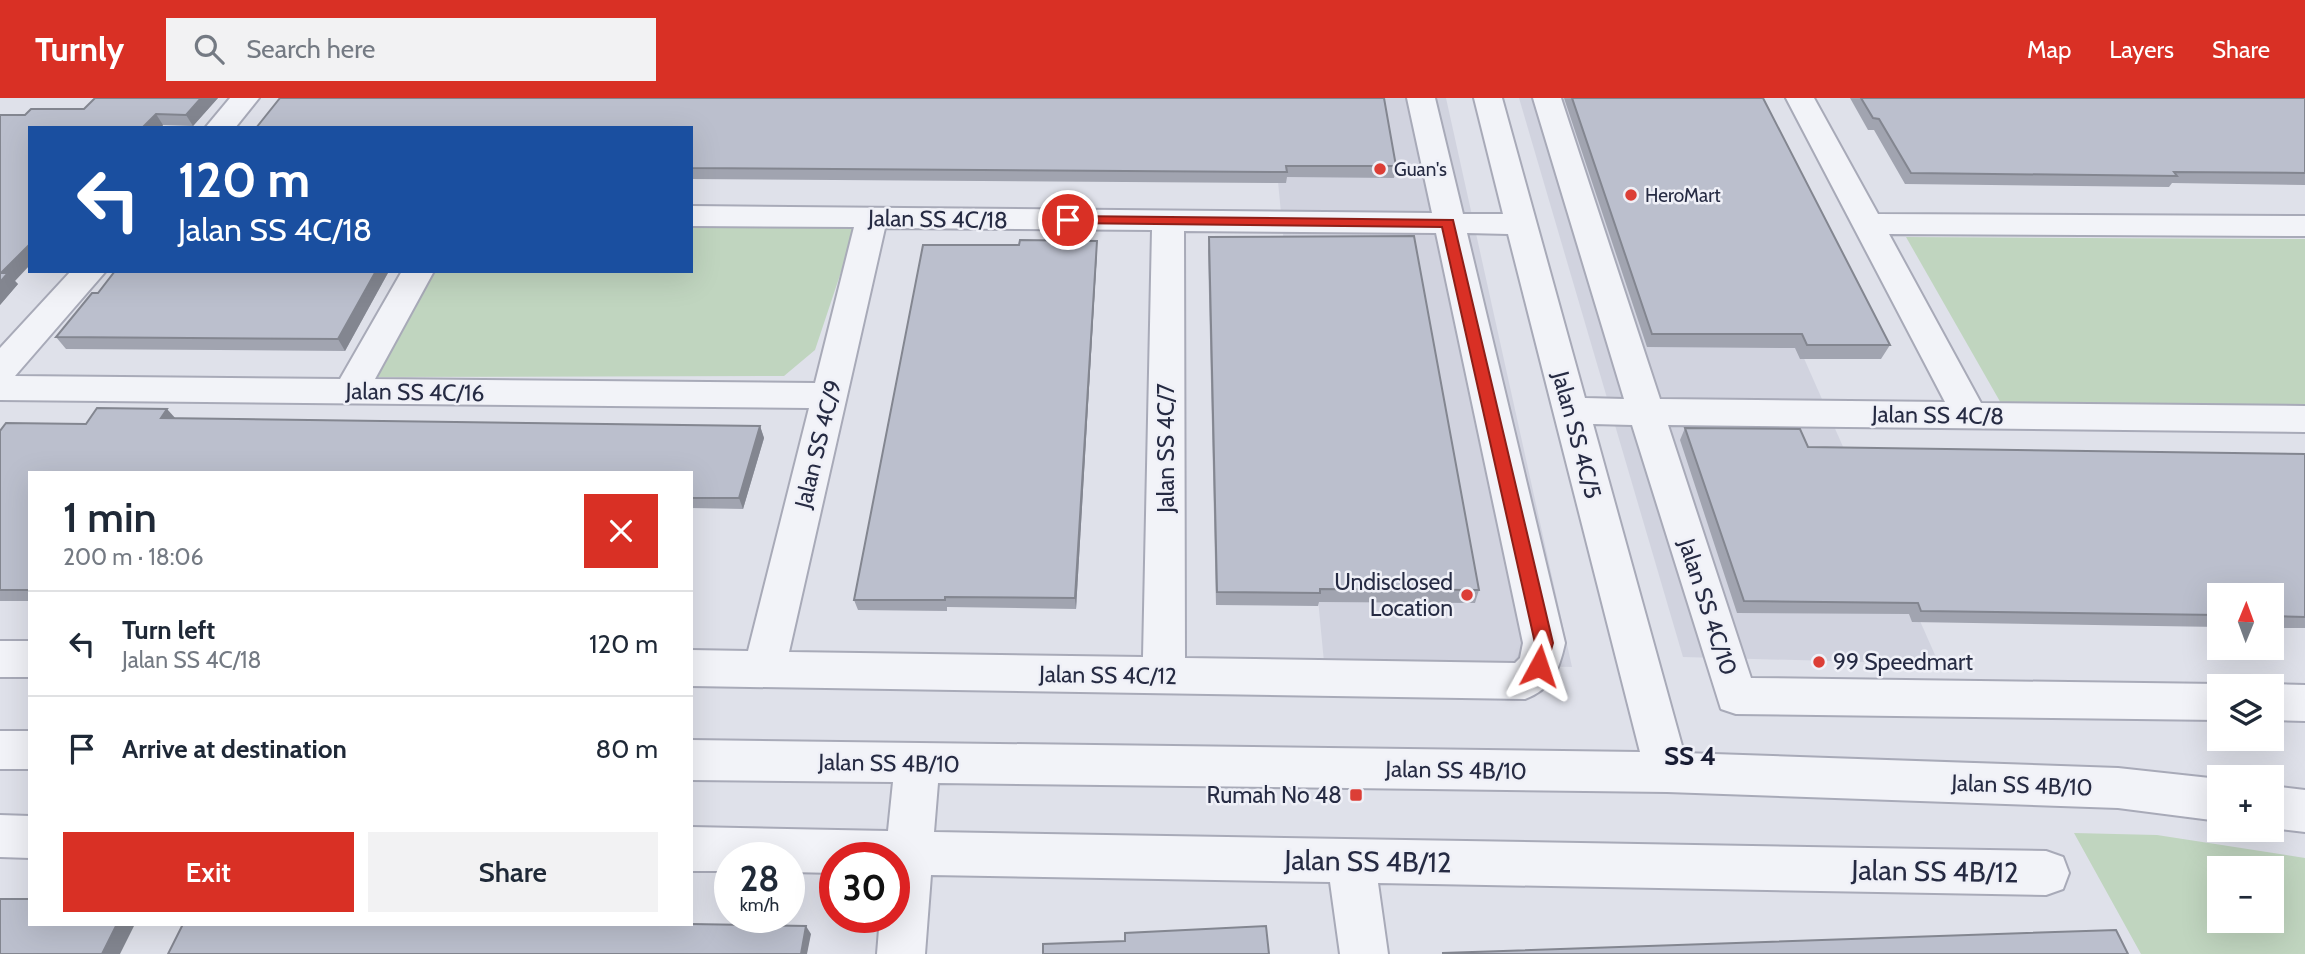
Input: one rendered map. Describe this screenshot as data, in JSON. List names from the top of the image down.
{
  "streets": {
    "street": [
      "Jalan SS 4C/18",
      "Jalan SS 4C/16",
      "Jalan SS 4C/8",
      "Jalan SS 4C/5",
      "Jalan SS 4C/9",
      "Jalan SS 4C/7",
      "Jalan SS 4C/10",
      "Jalan SS 4C/12",
      "Jalan SS 4B/10",
      "Jalan SS 4B/12"
    ]
  },
  "crossings": [
    ["Jalan SS 4C/18", "Jalan SS 4C/5"],
    ["Jalan SS 4C/18", "Jalan SS 4C/9"],
    ["Jalan SS 4C/18", "Jalan SS 4C/7"],
    ["Jalan SS 4C/18", "Jalan SS 4C/12"],
    ["Jalan SS 4C/16", "Jalan SS 4C/9"],
    ["Jalan SS 4C/8", "Jalan SS 4C/5"],
    ["Jalan SS 4C/8", "Jalan SS 4C/10"],
    ["Jalan SS 4C/5", "Jalan SS 4B/10"],
    ["Jalan SS 4C/9", "Jalan SS 4C/12"],
    ["Jalan SS 4C/7", "Jalan SS 4C/12"]
  ],
  "districts": ["SS 4"],
  "places": {
    "other": [
      "Guan's",
      "HeroMart",
      "Undisclosed Location",
      "99 Speedmart"
    ],
    "transit": ["Rumah No 48"]
  },
  "north": "top",
  "page": {
    "header": "Turnly",
    "search": "Search here",
    "nav": ["Map", "Layers", "Share"],
    "turn": ["120 m", "Jalan SS 4C/18"],
    "heading": ["1 min", "200 m · 18:06"],
    "map_buttons": ["+", "−"],
    "list": [
      {
        "name": "Turn left",
        "note": "Jalan SS 4C/18",
        "value": "120 m"
      },
      {
        "name": "Arrive at destination",
        "value": "80 m"
      }
    ],
    "buttons": ["Exit", "Share"],
    "speed": "28 km/h",
    "limit": "30"
  }
}
